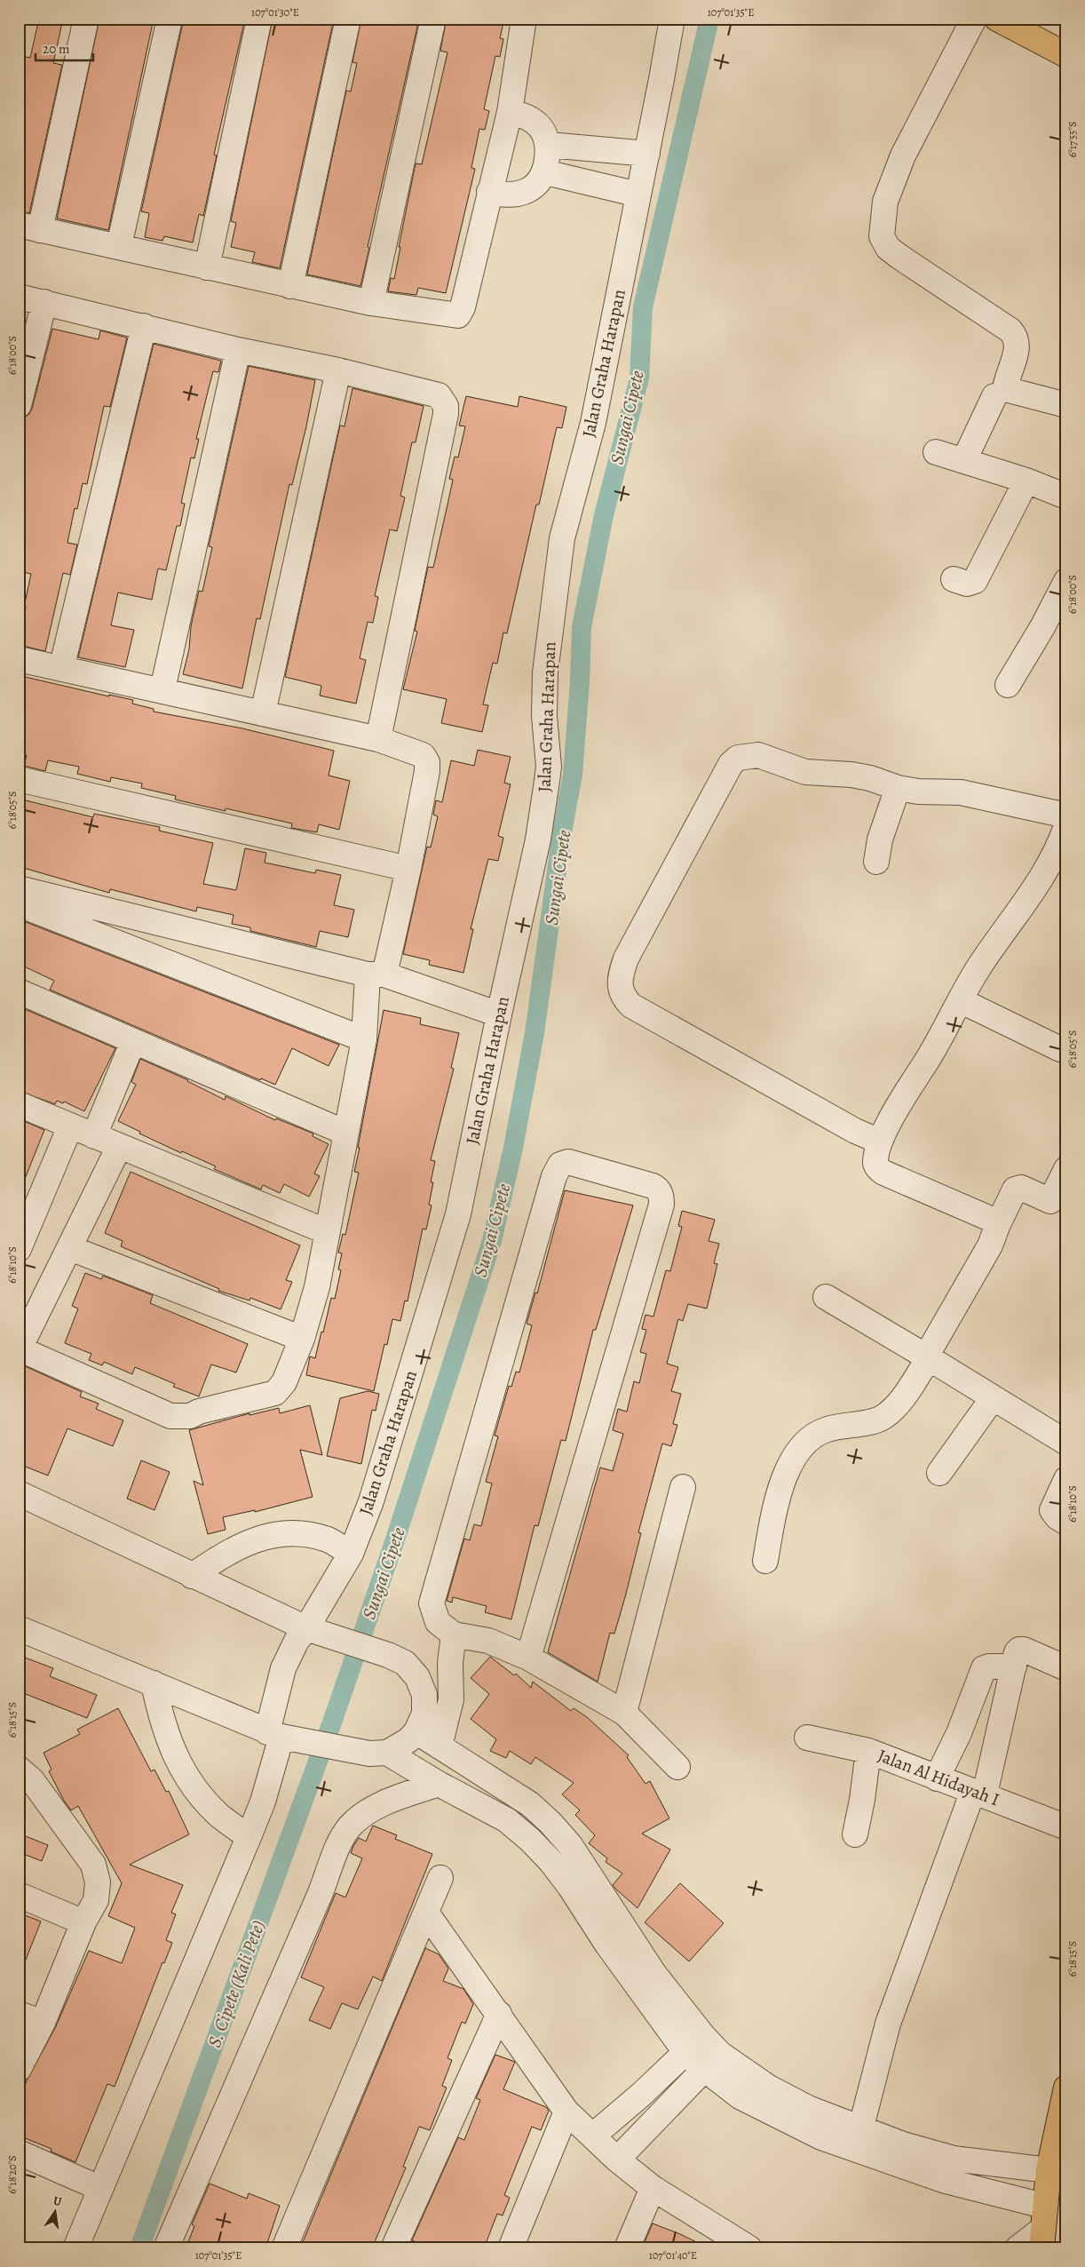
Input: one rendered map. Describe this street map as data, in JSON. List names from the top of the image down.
{
  "streets": {
    "street": ["Jalan Graha Harapan", "Jalan Al Hidayah I"]
  },
  "water": ["Sungai Cipete", "S. Cipete (Kali Pete)"],
  "scale_bar": "20 m",
  "north": "top",
  "coordinates": [
    "107°01'30\"E",
    "107°01'35\"E",
    "6°17'55\"S",
    "6°18'00\"S",
    "6°18'05\"S",
    "6°18'10\"S",
    "6°18'15\"S",
    "6°18'20\"S",
    "107°01'40\"E"
  ]
}
